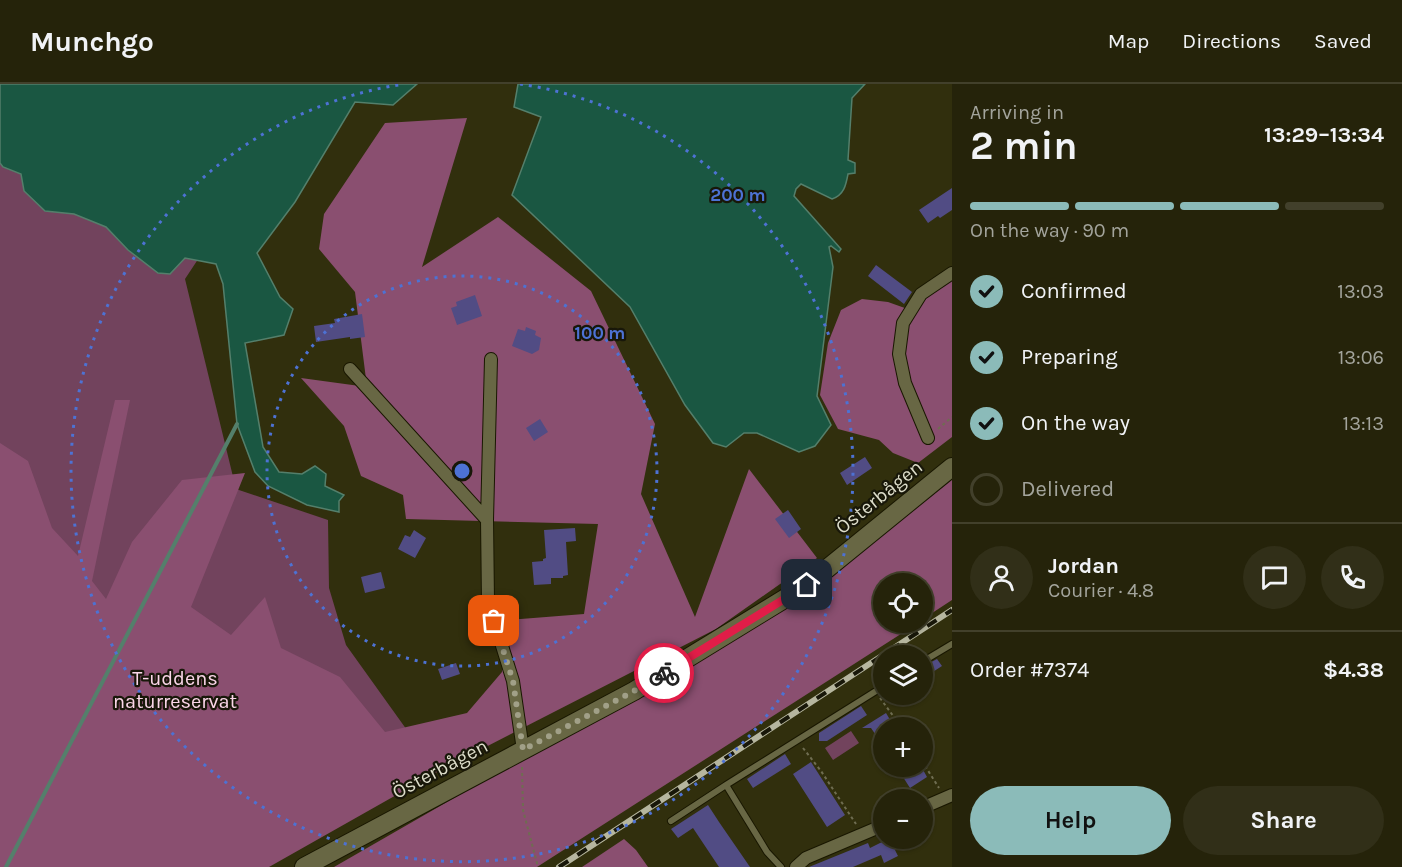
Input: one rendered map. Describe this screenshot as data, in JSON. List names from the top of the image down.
{
  "streets": {
    "main road": ["Österbågen"]
  },
  "parks": ["T-uddens naturreservat"],
  "page": {
    "header": "Munchgo",
    "nav": ["Map", "Directions", "Saved"],
    "heading": ["2 min", "Arriving in", "13:29–13:34"],
    "panel": [
      "Jordan",
      "Courier · 4.8",
      "Order #7374",
      "$4.38"
    ],
    "bar": "On the way · 90 m",
    "list": [
      ["Confirmed", "13:03"],
      ["Preparing", "13:06"],
      ["On the way", "13:13"],
      "Delivered"
    ],
    "map_buttons": ["+", "−"],
    "buttons": ["Help", "Share"]
  },
  "rings": ["200 m", "100 m"]
}
